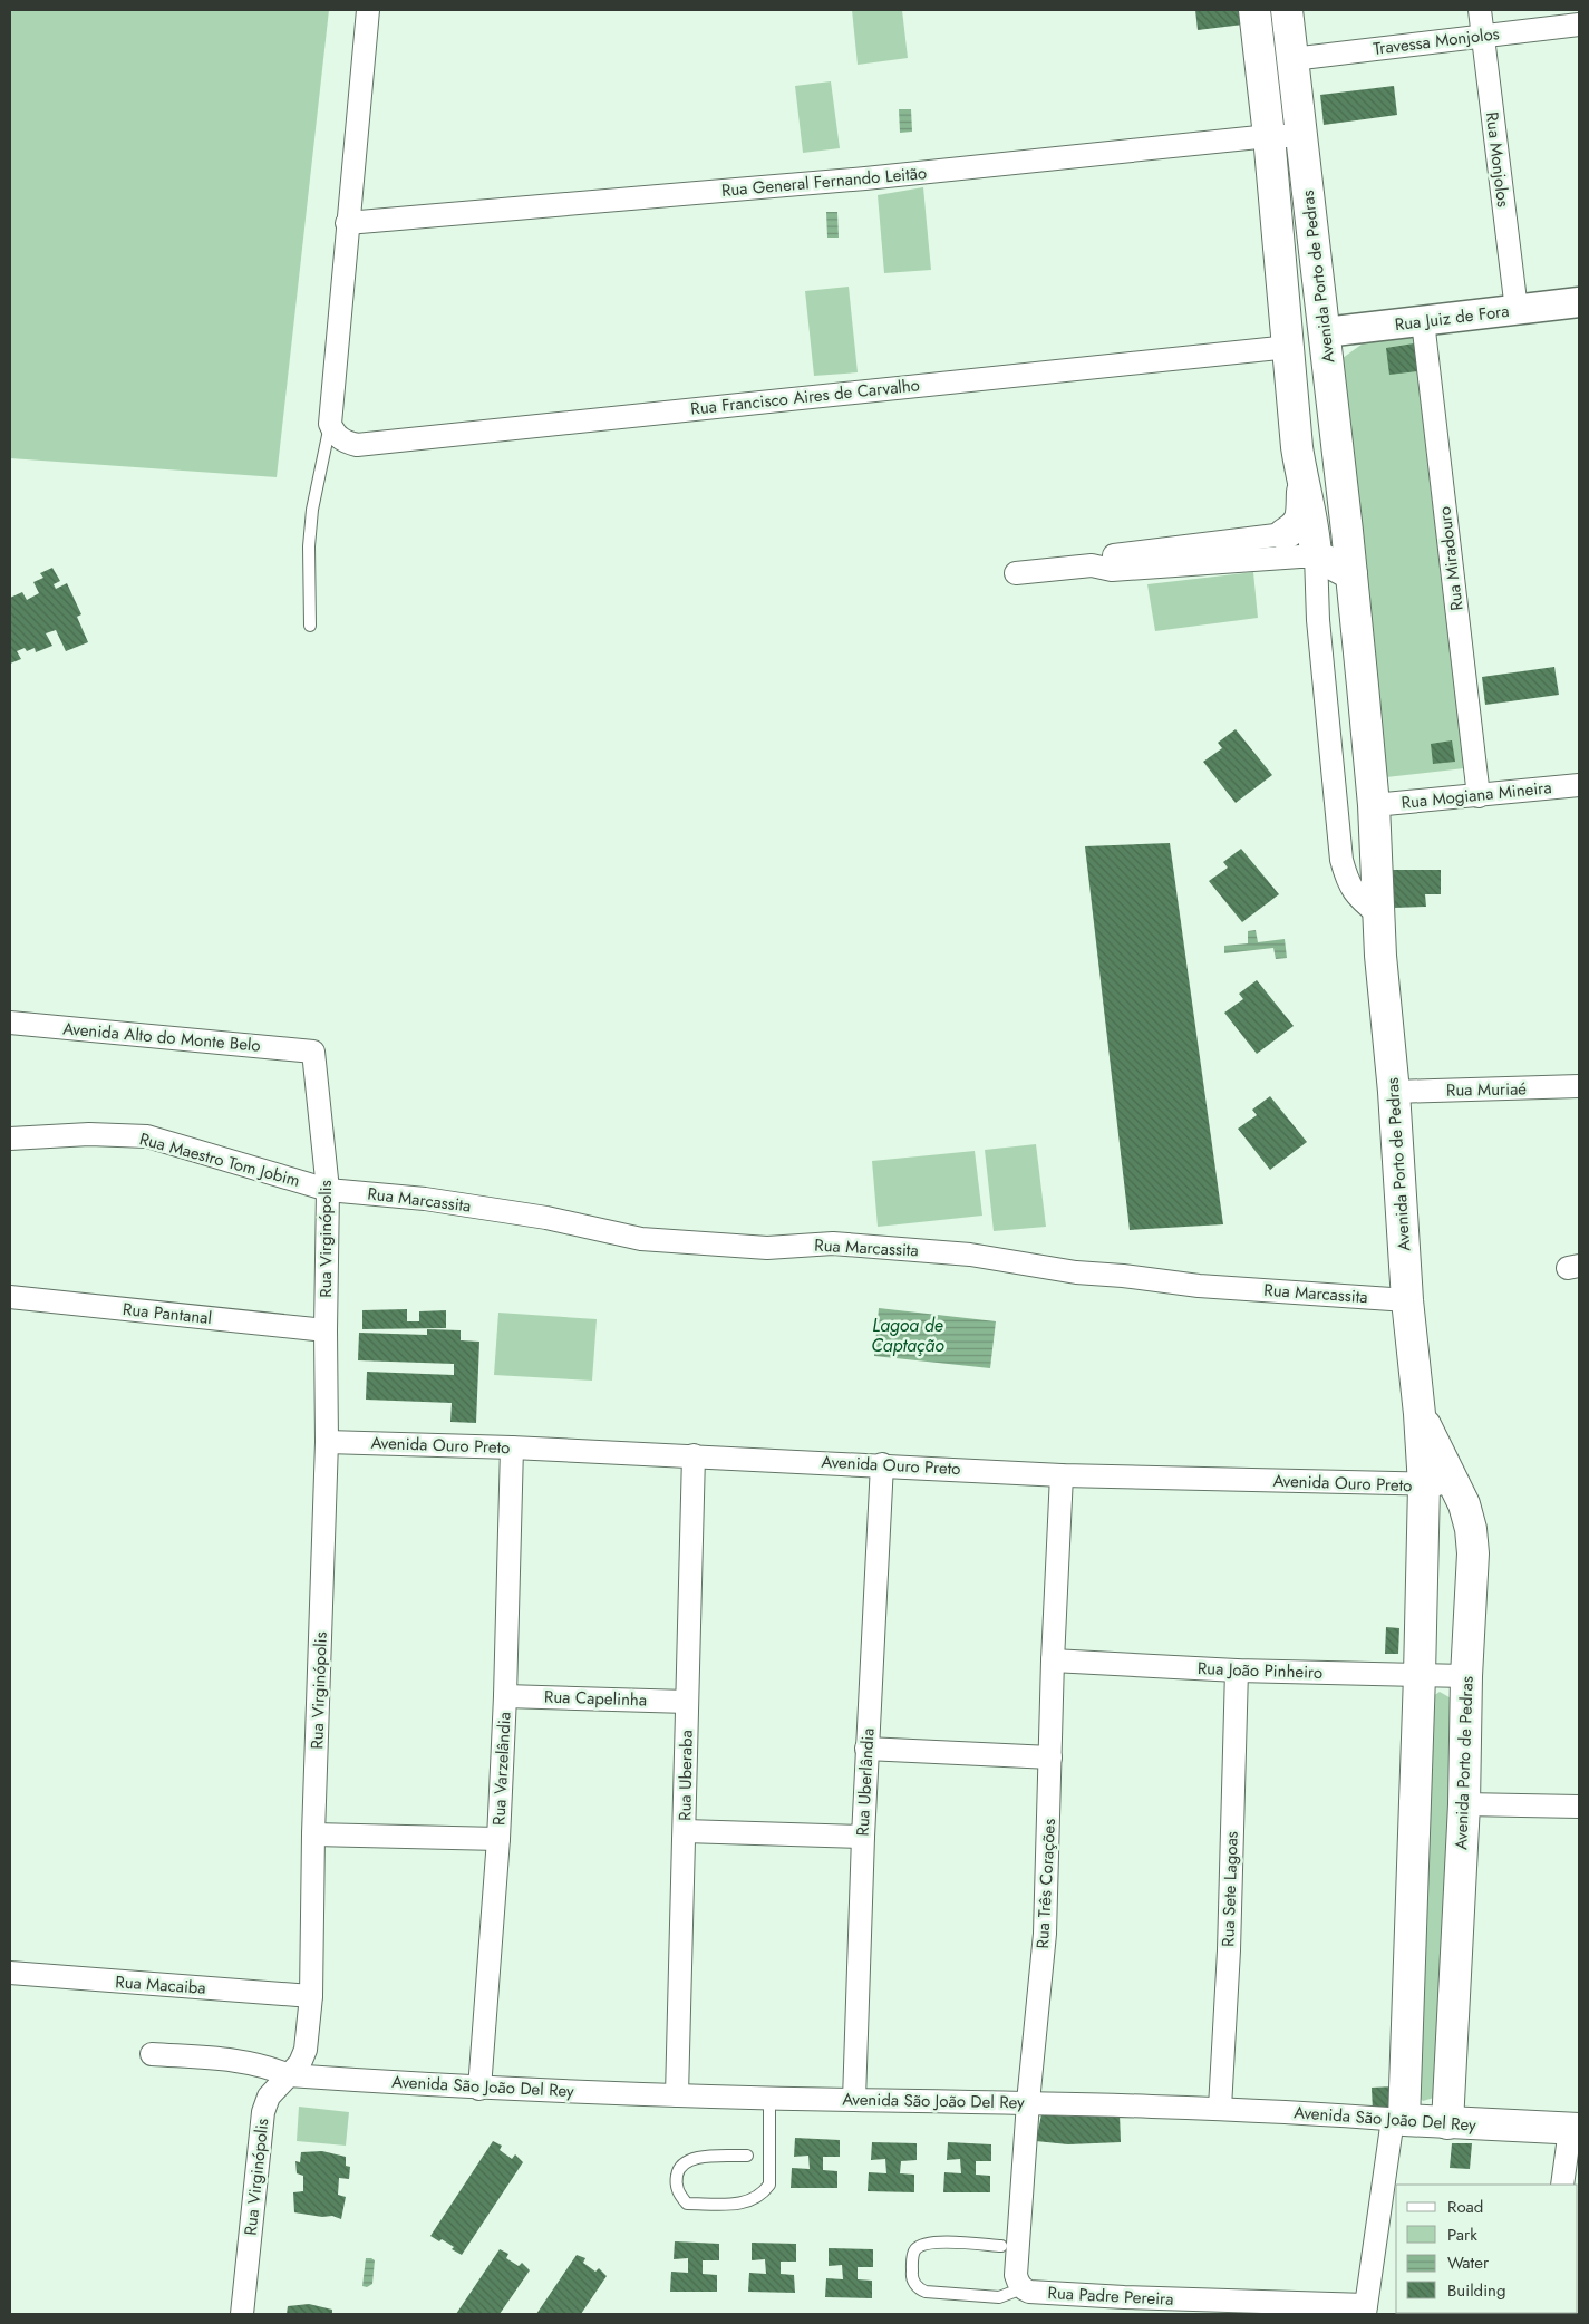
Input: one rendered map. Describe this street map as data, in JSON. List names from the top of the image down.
{
  "streets": {
    "main road": ["Avenida Porto de Pedras", "Avenida São João Del Rey"],
    "street": [
      "Travessa Monjolos",
      "Rua Monjolos",
      "Rua General Fernando Leitão",
      "Rua Juiz de Fora",
      "Rua Francisco Aires de Carvalho",
      "Rua Miradouro",
      "Rua Mogiana Mineira",
      "Avenida Alto do Monte Belo",
      "Rua Muriaé",
      "Rua Maestro Tom Jobim",
      "Rua Marcassita",
      "Rua Virginópolis",
      "Rua Pantanal",
      "Avenida Ouro Preto",
      "Rua João Pinheiro",
      "Rua Capelinha",
      "Rua Varzelândia",
      "Rua Uberaba",
      "Rua Uberlândia",
      "Rua Três Corações",
      "Rua Sete Lagoas",
      "Rua Macaiba",
      "Rua Padre Pereira"
    ]
  },
  "crossings": [
    ["Travessa Monjolos", "Rua Monjolos"],
    ["Travessa Monjolos", "Avenida Porto de Pedras"],
    ["Rua Monjolos", "Rua Juiz de Fora"],
    ["Rua General Fernando Leitão", "Avenida Porto de Pedras"],
    ["Avenida Porto de Pedras", "Rua Juiz de Fora"],
    ["Avenida Porto de Pedras", "Rua Francisco Aires de Carvalho"],
    ["Avenida Porto de Pedras", "Rua Mogiana Mineira"],
    ["Avenida Porto de Pedras", "Rua Muriaé"],
    ["Avenida Porto de Pedras", "Rua Marcassita"],
    ["Avenida Porto de Pedras", "Avenida Ouro Preto"],
    ["Avenida Porto de Pedras", "Rua João Pinheiro"],
    ["Avenida Porto de Pedras", "Avenida São João Del Rey"],
    ["Rua Juiz de Fora", "Rua Miradouro"],
    ["Rua Miradouro", "Rua Mogiana Mineira"],
    ["Avenida Alto do Monte Belo", "Rua Virginópolis"],
    ["Rua Maestro Tom Jobim", "Rua Marcassita"],
    ["Rua Maestro Tom Jobim", "Rua Virginópolis"],
    ["Rua Marcassita", "Rua Virginópolis"],
    ["Rua Virginópolis", "Rua Pantanal"],
    ["Rua Virginópolis", "Avenida Ouro Preto"],
    ["Rua Virginópolis", "Rua Macaiba"],
    ["Rua Virginópolis", "Avenida São João Del Rey"],
    ["Avenida Ouro Preto", "Rua Varzelândia"],
    ["Avenida Ouro Preto", "Rua Uberaba"],
    ["Avenida Ouro Preto", "Rua Uberlândia"],
    ["Avenida Ouro Preto", "Rua Três Corações"],
    ["Rua João Pinheiro", "Rua Três Corações"],
    ["Rua João Pinheiro", "Rua Sete Lagoas"],
    ["Rua Capelinha", "Rua Varzelândia"],
    ["Rua Capelinha", "Rua Uberaba"],
    ["Rua Varzelândia", "Avenida São João Del Rey"],
    ["Rua Uberaba", "Avenida São João Del Rey"],
    ["Rua Uberlândia", "Avenida São João Del Rey"],
    ["Rua Três Corações", "Avenida São João Del Rey"],
    ["Rua Três Corações", "Rua Padre Pereira"],
    ["Rua Sete Lagoas", "Avenida São João Del Rey"]
  ],
  "water": ["Lagoa de Captação"],
  "legend": [
    "Road",
    "Park",
    "Water",
    "Building"
  ]
}
